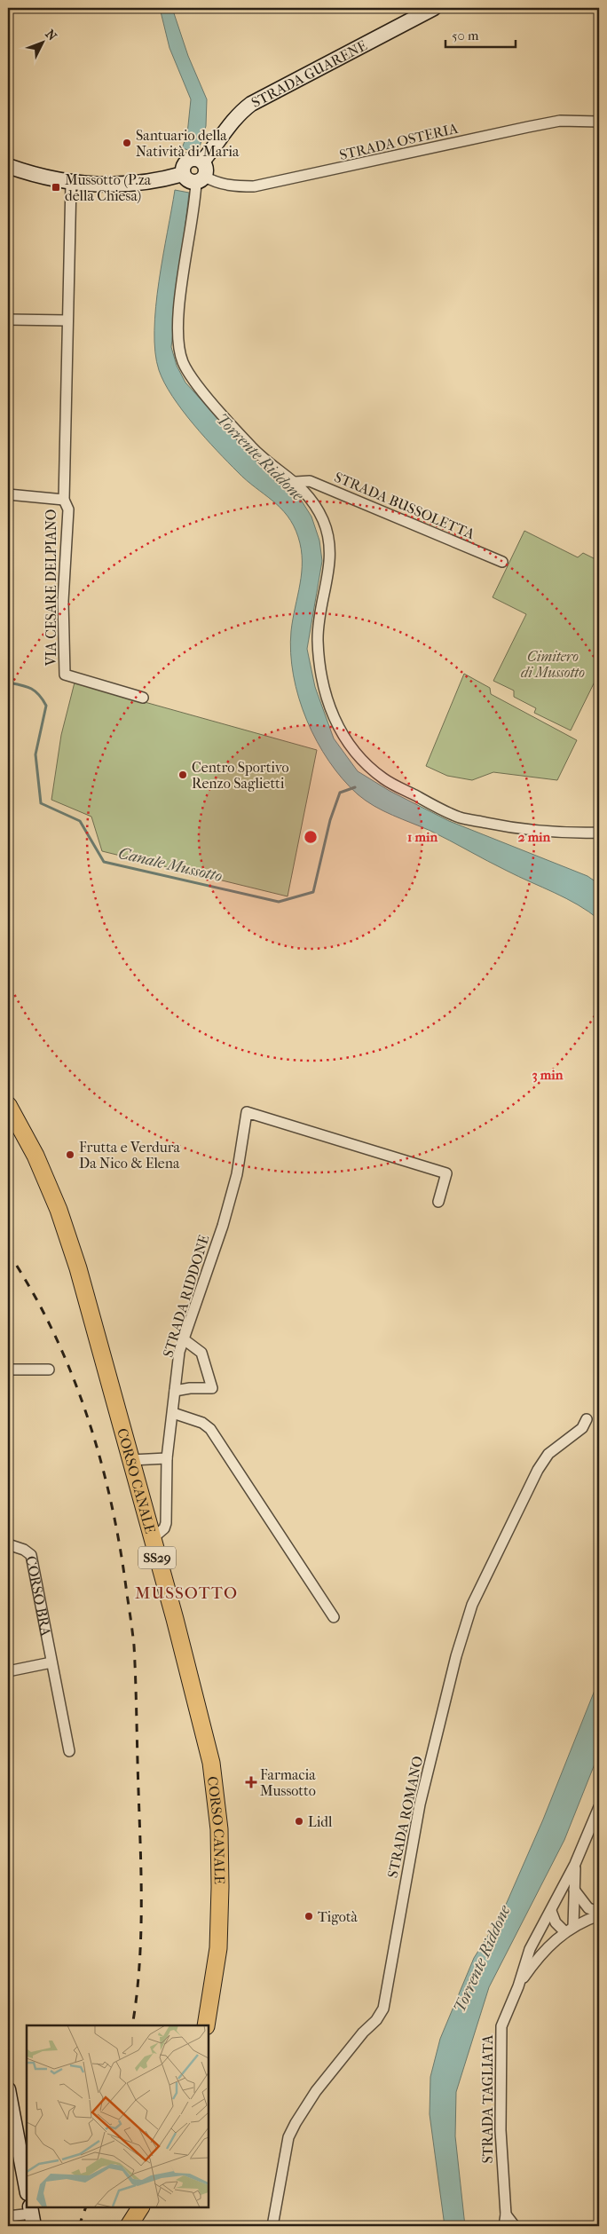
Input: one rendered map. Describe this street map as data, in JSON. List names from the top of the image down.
{
  "streets": {
    "main road": ["STRADA GUARENE", "CORSO CANALE", "SS29"],
    "street": [
      "STRADA OSTERIA",
      "STRADA BUSSOLETTA",
      "VIA CESARE DELPIANO",
      "STRADA RIDDONE",
      "CORSO BRA",
      "STRADA ROMANO",
      "STRADA TAGLIATA"
    ]
  },
  "crossings": [
    ["STRADA GUARENE", "STRADA OSTERIA"],
    ["STRADA RIDDONE", "CORSO CANALE"]
  ],
  "districts": ["MUSSOTTO"],
  "water": ["Torrente Riddone", "Canale Mussotto"],
  "parks": ["Cimitero di Mussotto"],
  "places": {
    "other": [
      "Santuario della Natività di Maria",
      "Centro Sportivo Renzo Saglietti",
      "Frutta e Verdura Da Nico & Elena",
      "Lidl",
      "Tigotà"
    ],
    "transit": ["Mussotto (P.za della Chiesa)"],
    "health": ["Farmacia Mussotto"]
  },
  "scale_bar": "50 m",
  "north": "top right",
  "rings": ["1 min", "2 min", "3 min"]
}
